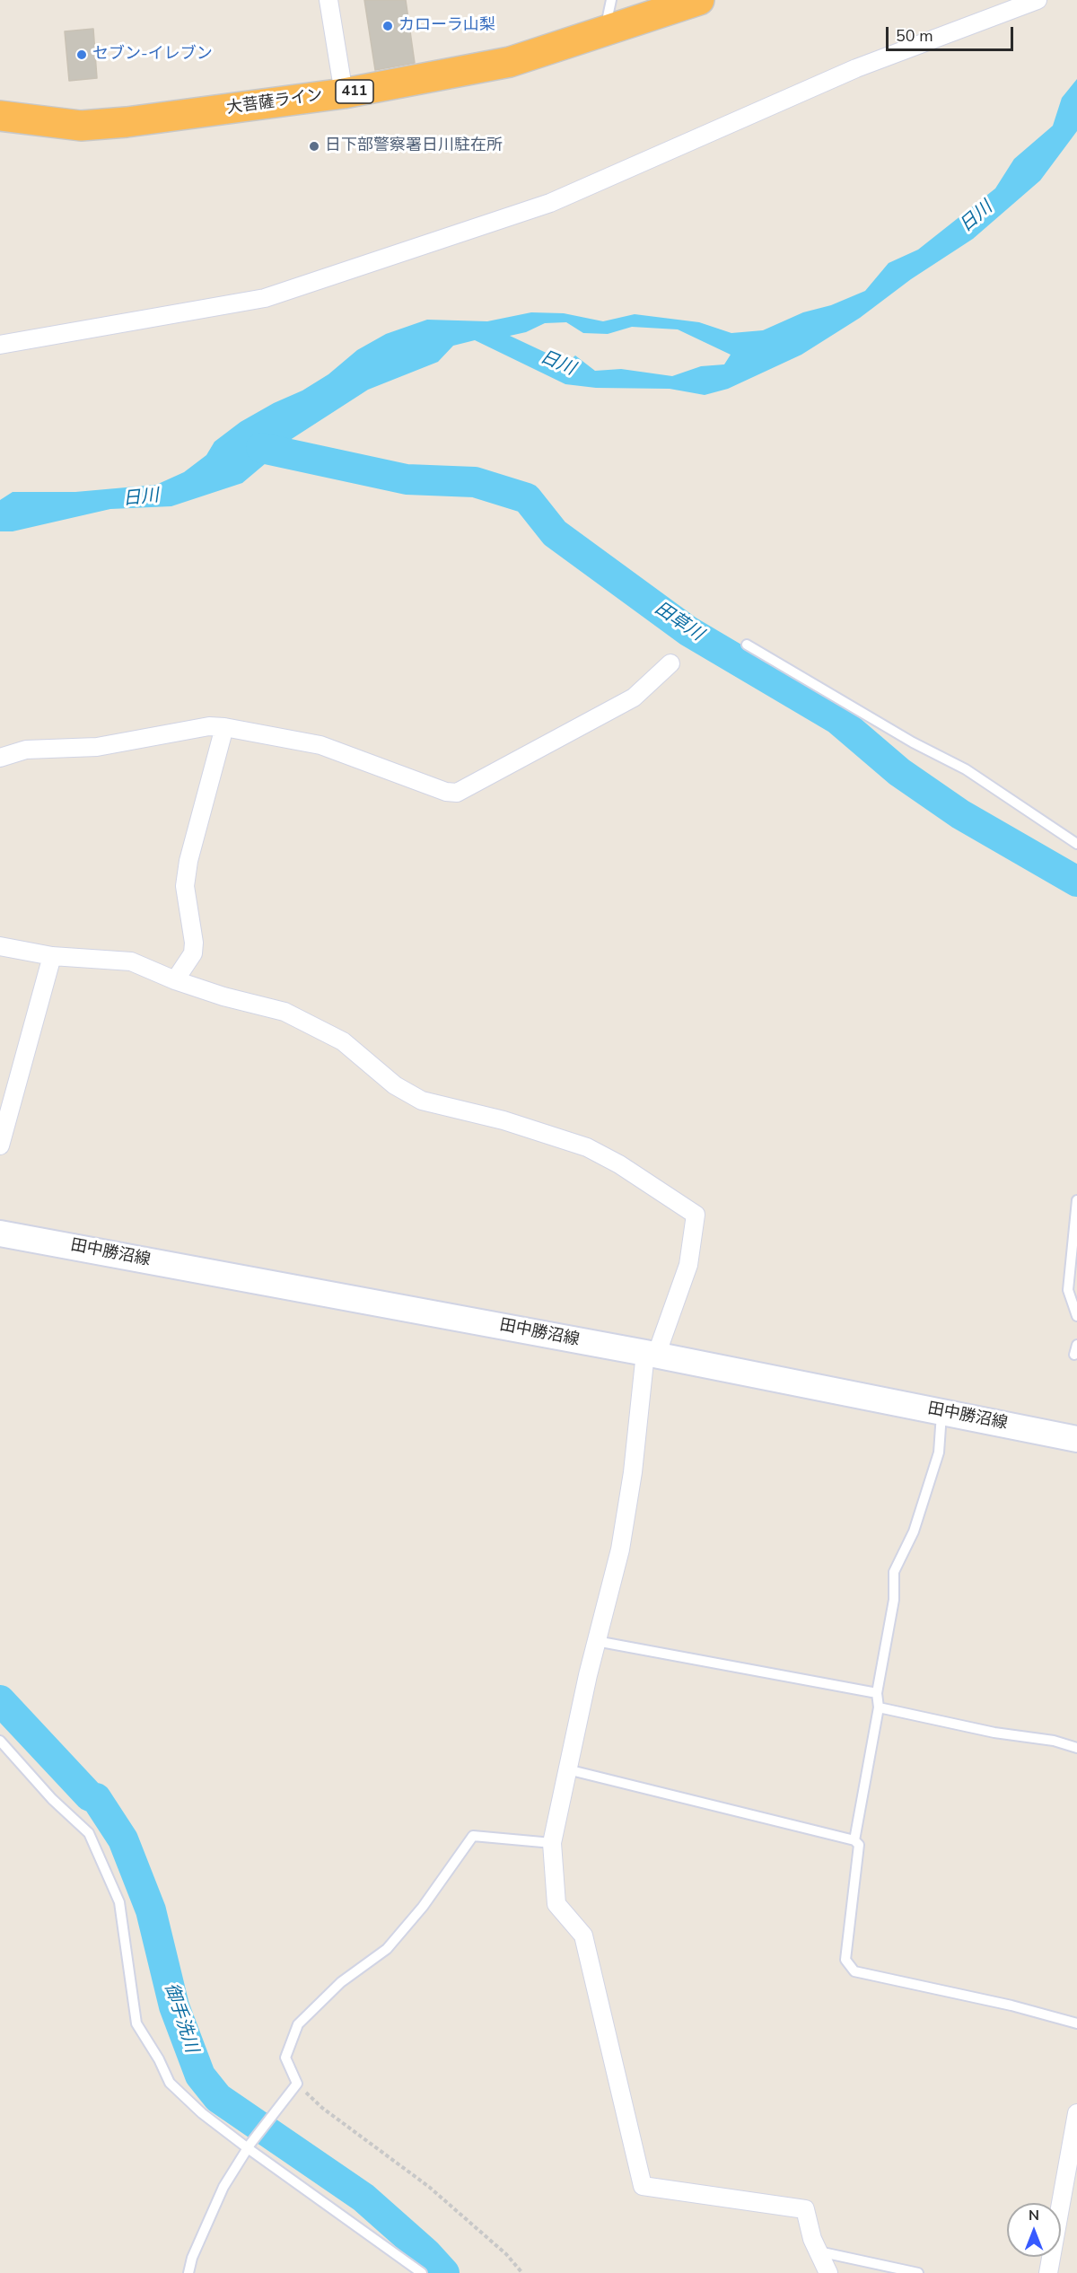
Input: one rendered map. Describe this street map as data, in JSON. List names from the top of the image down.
{
  "streets": {
    "highway": ["411", "大菩薩ライン"],
    "main road": ["田中勝沼線"]
  },
  "water": ["日川", "田草川", "御手洗川"],
  "places": ["カローラ山梨", "セブン-イレブン", "日下部警察署日川駐在所"],
  "scale_bar": "50 m",
  "north": "top"
}
